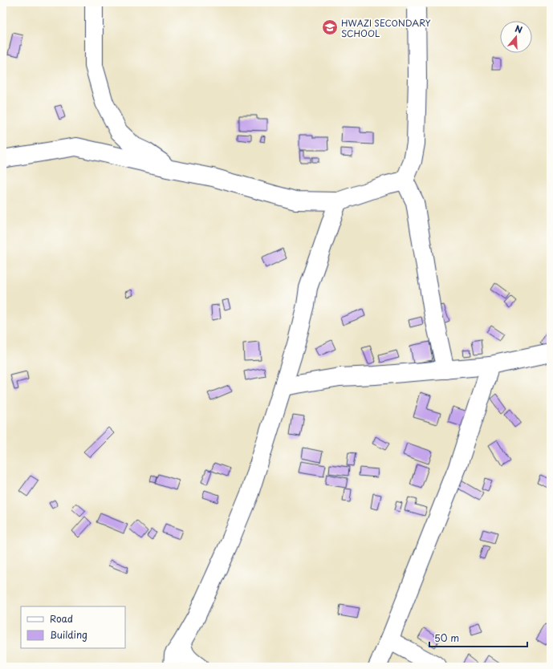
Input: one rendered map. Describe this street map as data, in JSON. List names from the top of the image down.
{
  "places": {
    "school or university": ["HWAZI SECONDARY SCHOOL"]
  },
  "legend": ["Road", "Building"],
  "scale_bar": "50 m",
  "north": "top"
}
